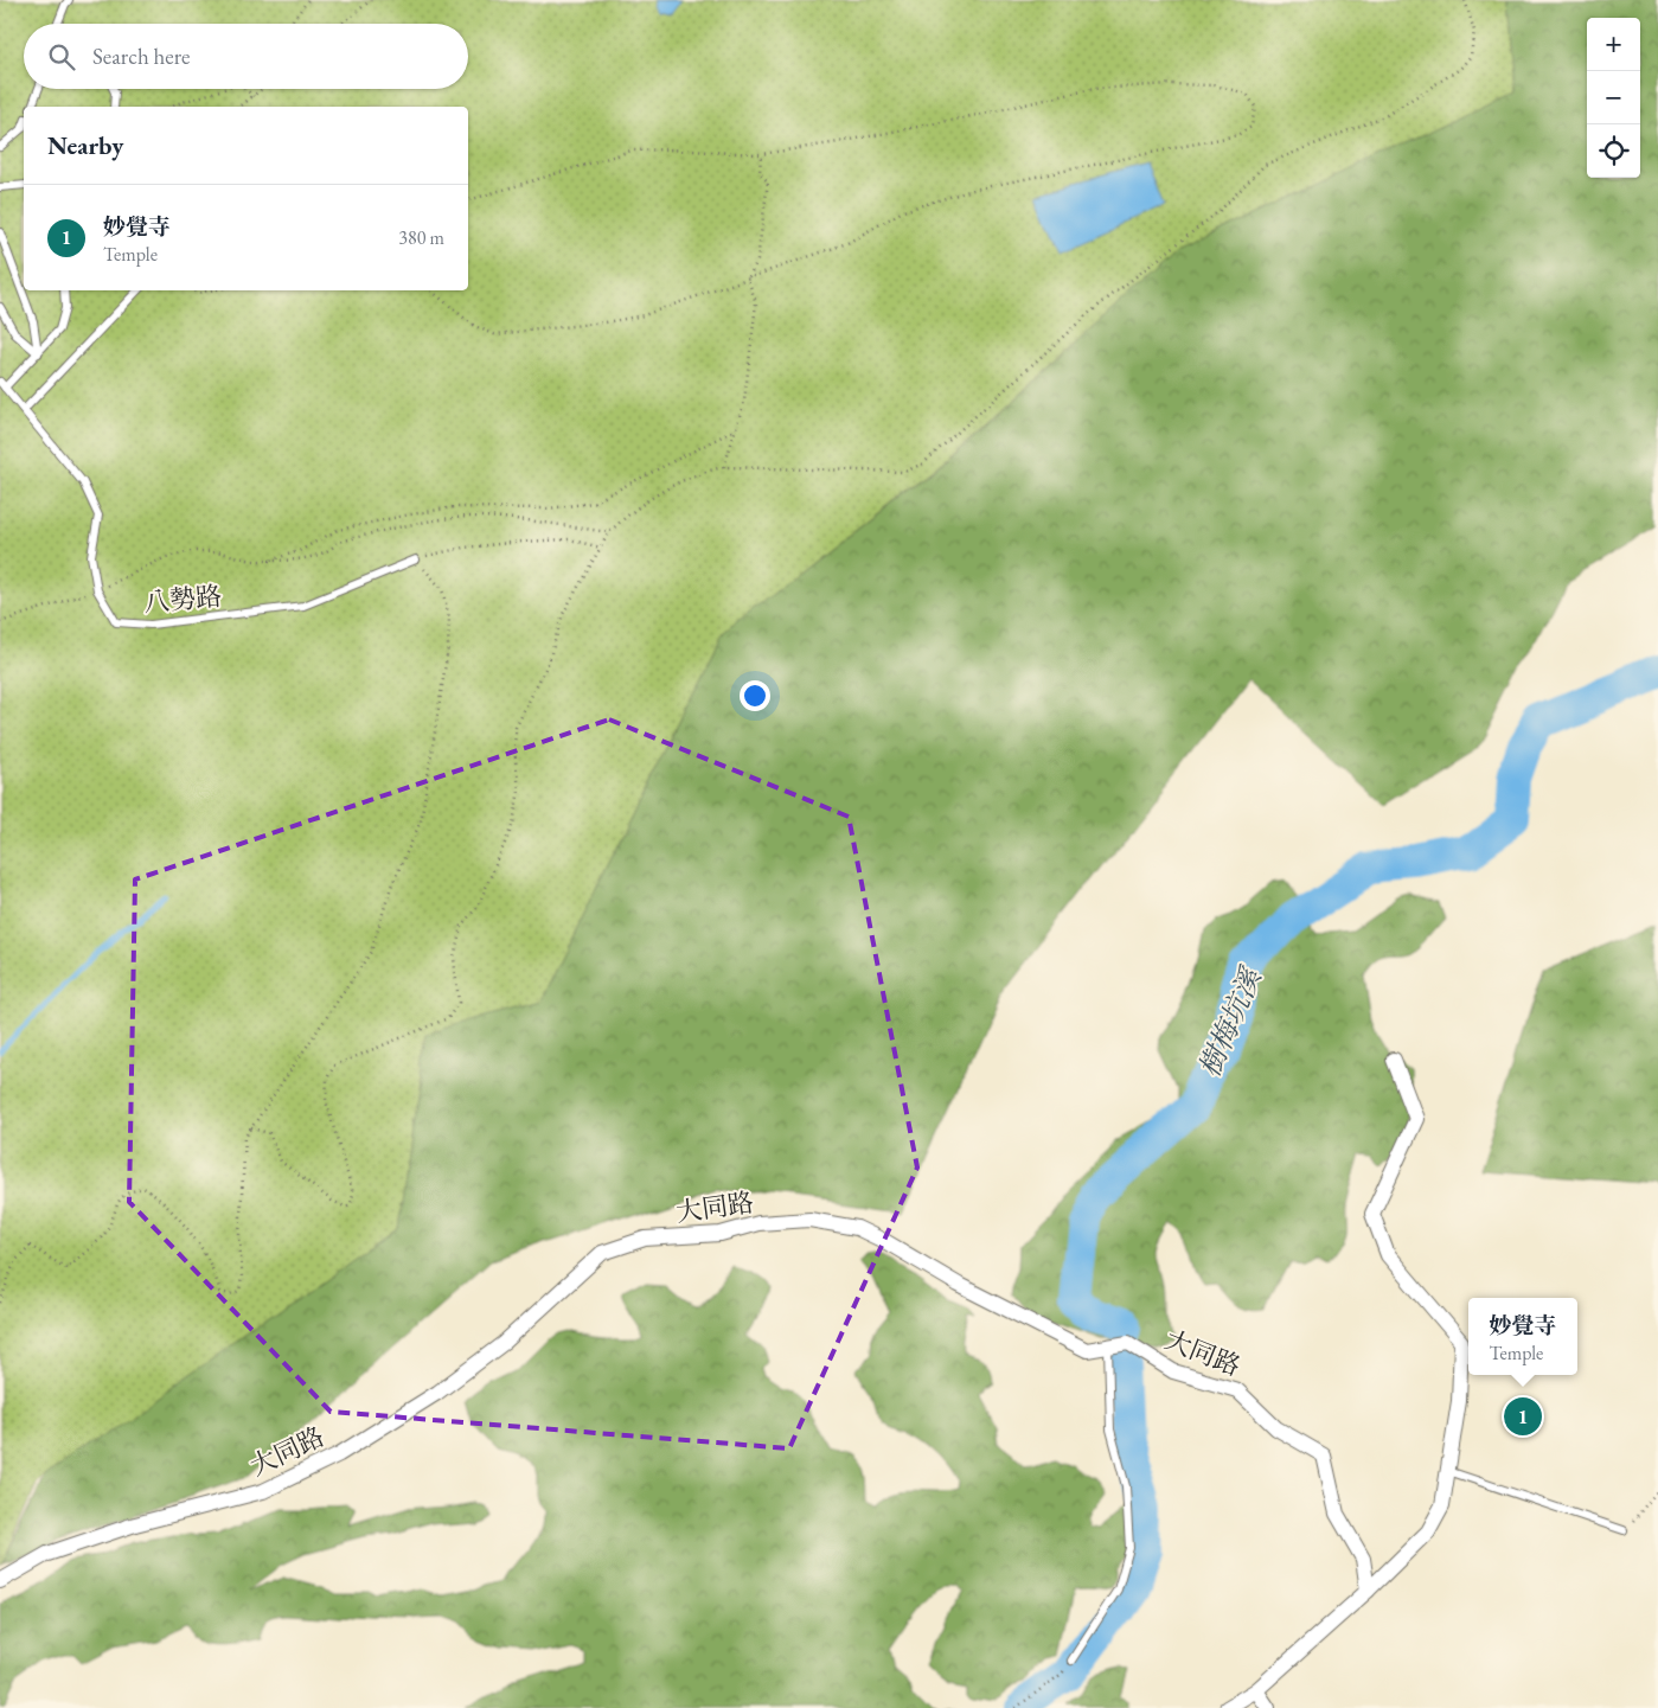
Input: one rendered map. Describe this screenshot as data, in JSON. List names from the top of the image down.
{
  "streets": {
    "street": ["大同路"],
    "lane": ["八勢路"]
  },
  "water": ["樹梅坑溪"],
  "page": {
    "map_buttons": ["+", "−"],
    "search": "Search here",
    "heading": "Nearby",
    "list": [
      {
        "mark": "1",
        "name": "妙覺寺",
        "note": "Temple",
        "value": "380 m"
      }
    ],
    "popup": ["妙覺寺", "Temple"],
    "pins": "1"
  }
}
